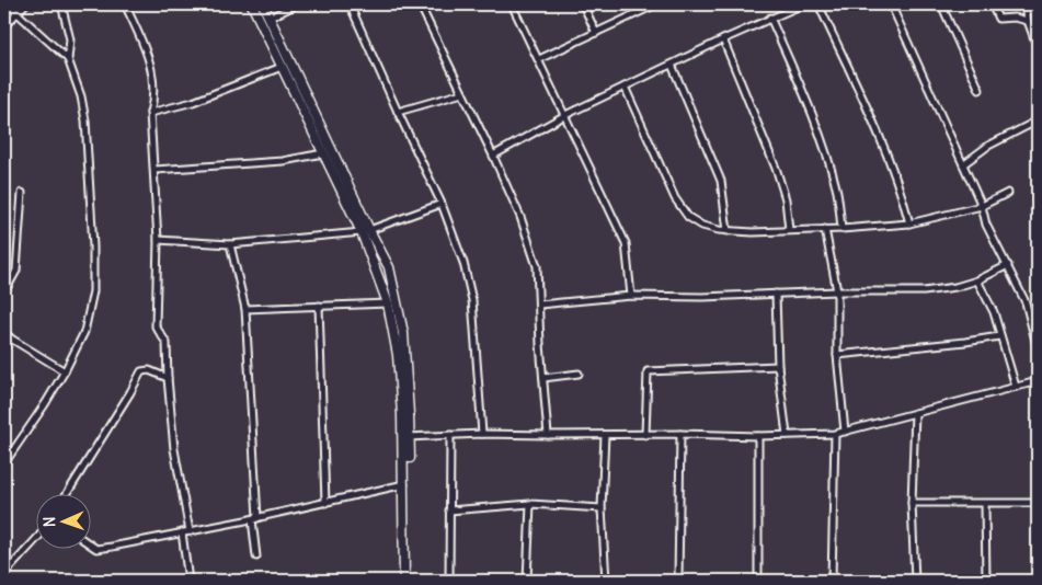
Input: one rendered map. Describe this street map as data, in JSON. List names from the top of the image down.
{
  "north": "left"
}
